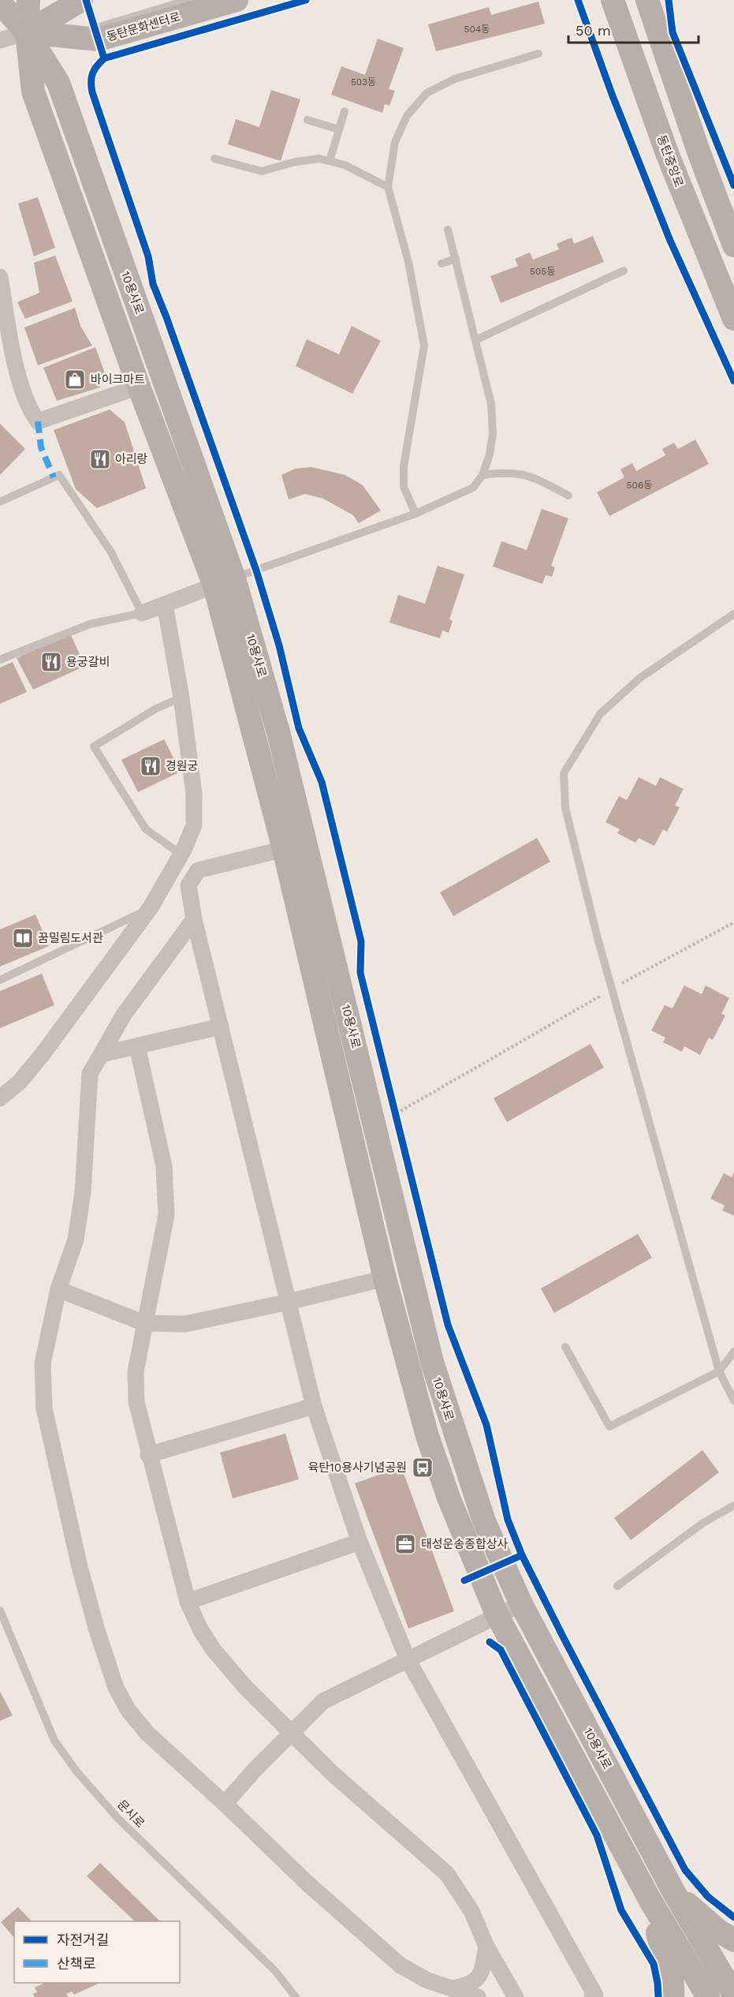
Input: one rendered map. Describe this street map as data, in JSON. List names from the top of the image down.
{
  "streets": {
    "street": ["동탄문화센터로", "동탄중앙로", "10용사로"],
    "lane": ["문시로"]
  },
  "crossings": [
    ["동탄문화센터로", "10용사로"]
  ],
  "places": {
    "shop": ["바이크마트"],
    "restaurant": ["아리랑", "용궁갈비", "경원궁"],
    "library": ["꿈밀림도서관"],
    "bus stop": ["육탄10용사기념공원"],
    "office": ["태성운송종합상사"]
  },
  "house_numbers": [
    "504동",
    "503동",
    "505동",
    "506동"
  ],
  "legend": ["자전거길", "산책로"],
  "scale_bar": "50 m"
}
